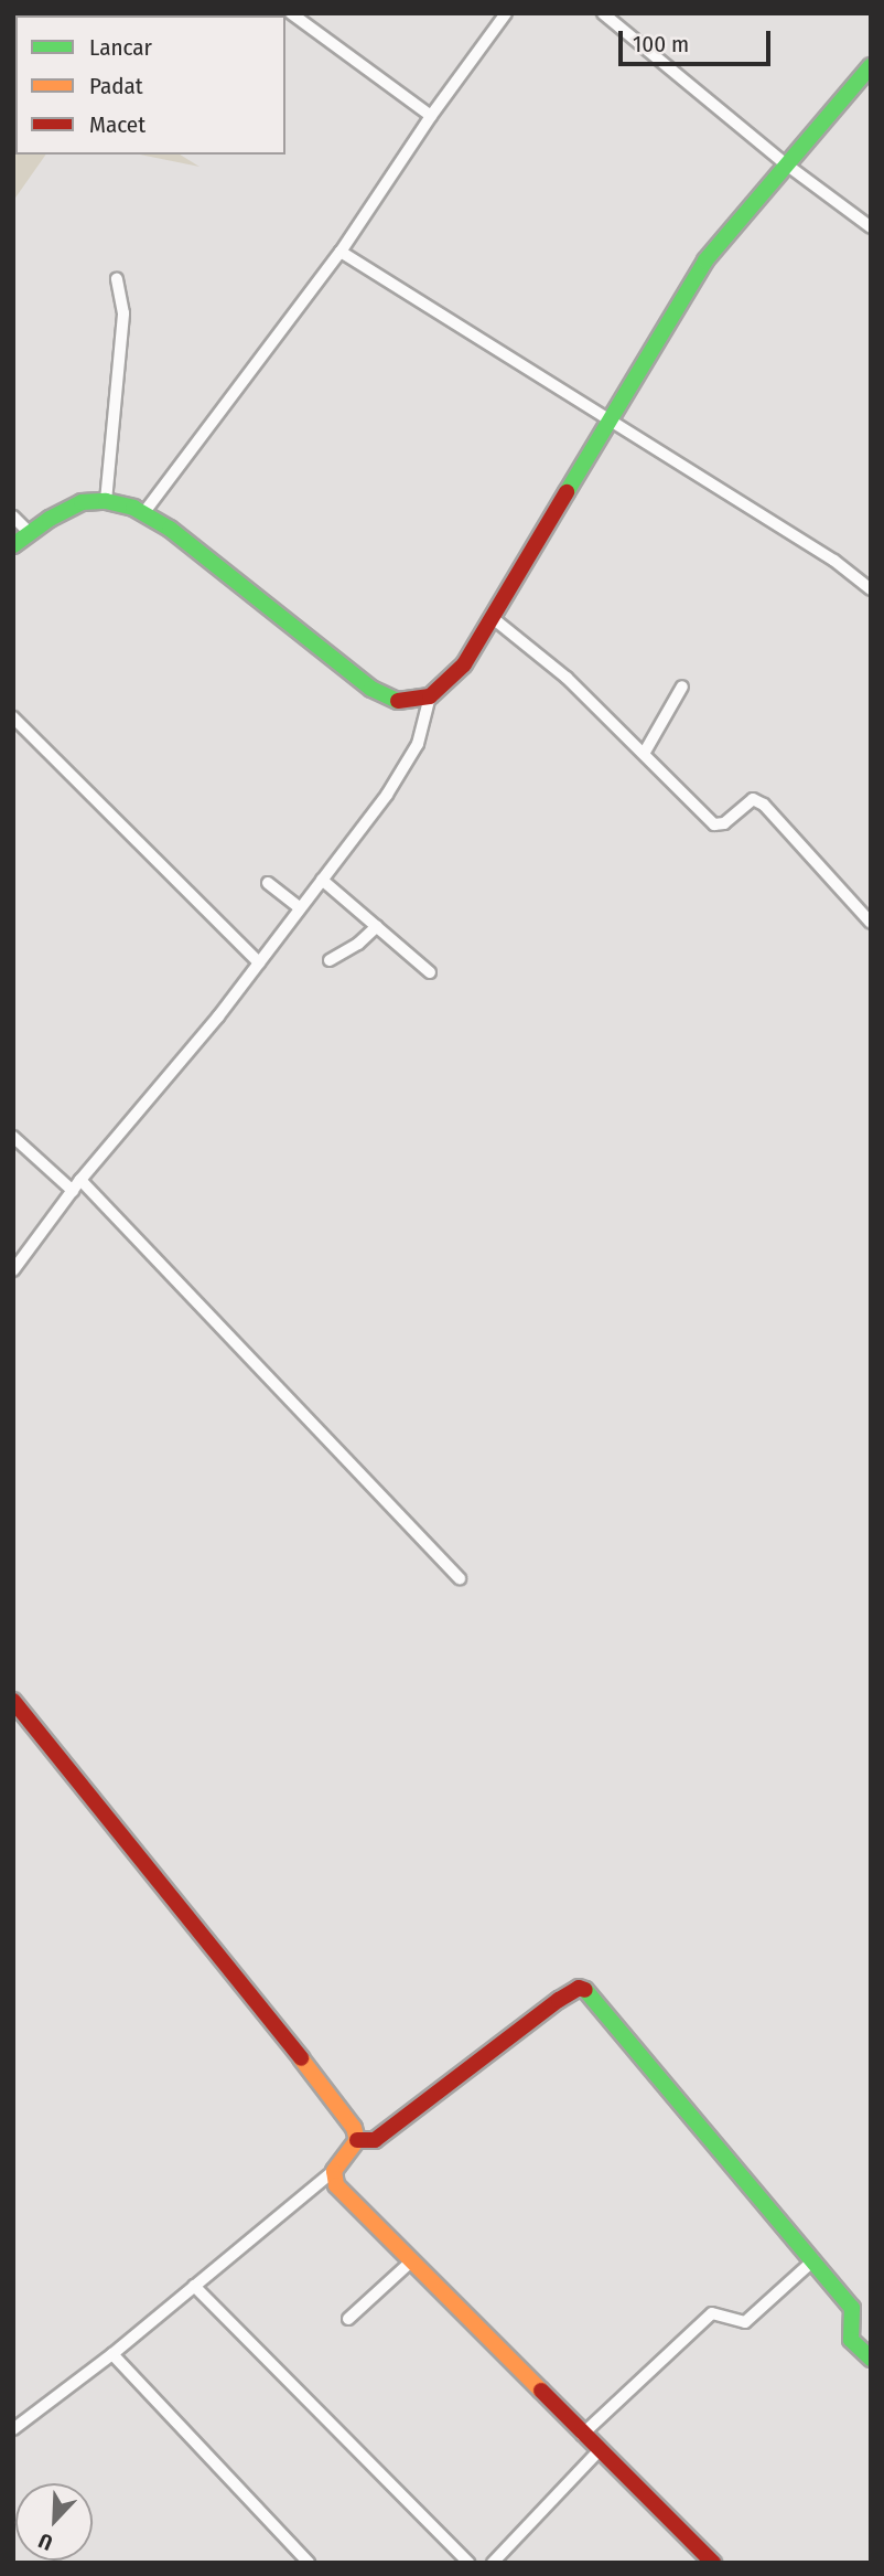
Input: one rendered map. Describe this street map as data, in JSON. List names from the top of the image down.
{
  "legend": ["Lancar", "Padat", "Macet"],
  "scale_bar": "100 m",
  "north": "bottom left"
}
